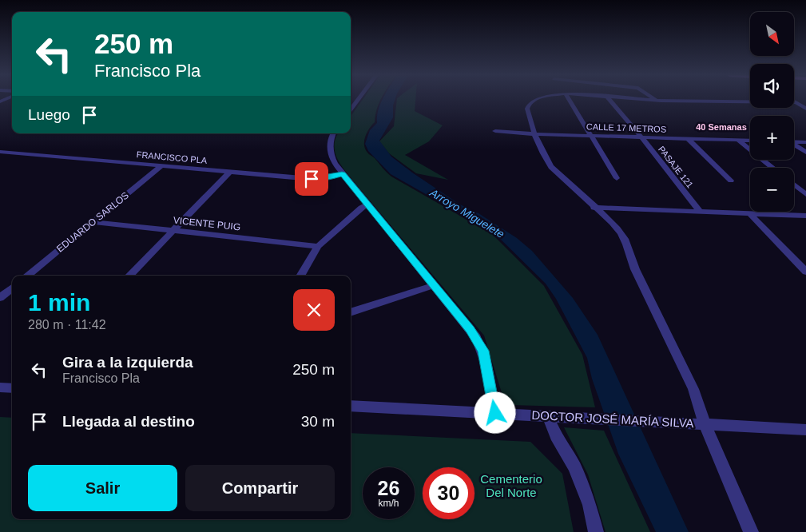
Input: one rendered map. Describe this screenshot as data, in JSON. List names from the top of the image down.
{
  "streets": {
    "street": [
      "CALLE 17 METROS",
      "FRANCISCO PLA",
      "PASAJE 121",
      "EDUARDO SARLOS",
      "VICENTE PUIG",
      "DOCTOR JOSÉ MARÍA SILVA"
    ]
  },
  "crossings": [
    ["CALLE 17 METROS", "PASAJE 121"],
    ["FRANCISCO PLA", "EDUARDO SARLOS"],
    ["EDUARDO SARLOS", "VICENTE PUIG"]
  ],
  "districts": ["40 Semanas"],
  "water": ["Arroyo Miguelete"],
  "parks": ["Cementerio Del Norte"],
  "north": "bottom right",
  "page": {
    "map_buttons": ["+", "−"],
    "turn": ["250 m", "Francisco Pla"],
    "then": "Luego",
    "heading": ["1 min", "280 m · 11:42"],
    "list": [
      {
        "name": "Gira a la izquierda",
        "note": "Francisco Pla",
        "value": "250 m"
      },
      {
        "name": "Llegada al destino",
        "value": "30 m"
      }
    ],
    "buttons": ["Salir", "Compartir"],
    "speed": "26 km/h",
    "limit": "30"
  }
}
